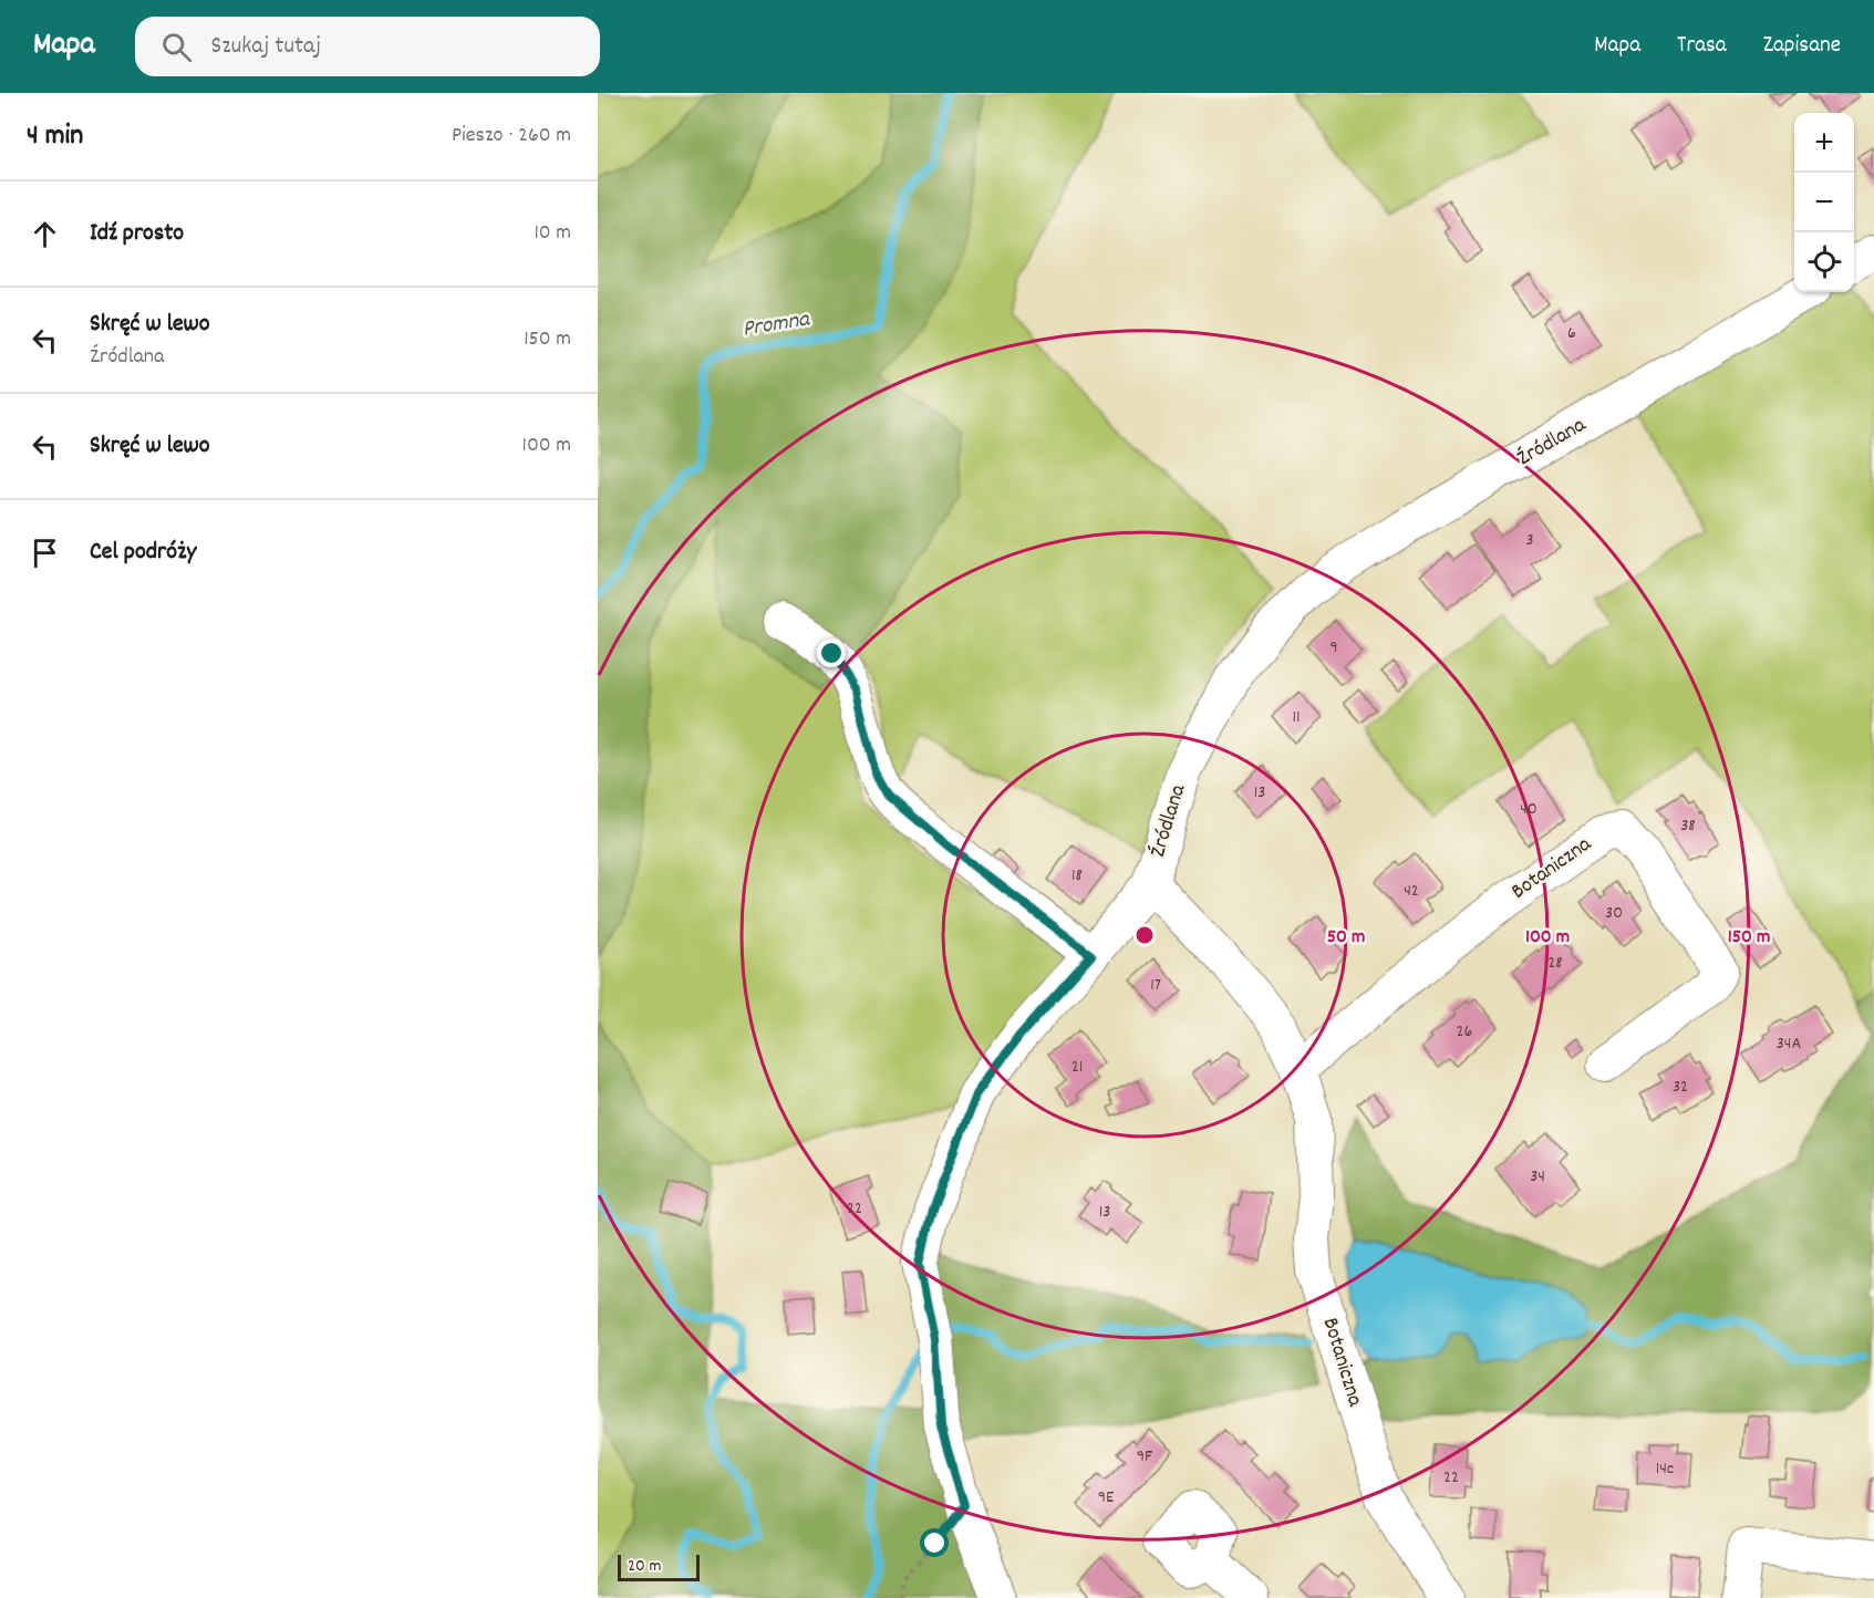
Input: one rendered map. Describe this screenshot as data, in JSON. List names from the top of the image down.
{
  "streets": {
    "street": ["Źródlana", "Botaniczna"]
  },
  "crossings": [
    ["Źródlana", "Botaniczna"]
  ],
  "water": ["Promna"],
  "house_numbers": [
    "6",
    "3",
    "9",
    "11",
    "13",
    "40",
    "38",
    "18",
    "42",
    "30",
    "28",
    "17",
    "26",
    "34A",
    "21",
    "32",
    "34",
    "22",
    "13",
    "9F",
    "14c",
    "22",
    "9E"
  ],
  "scale_bar": "20 m",
  "page": {
    "header": "Mapa",
    "search": "Szukaj tutaj",
    "nav": ["Mapa", "Trasa", "Zapisane"],
    "heading": ["4 min", "Pieszo · 260 m"],
    "map_buttons": ["+", "−"],
    "list": [
      ["Idź prosto", "10 m"],
      ["Skręć w lewo", "Źródlana", "150 m"],
      ["Skręć w lewo", "100 m"],
      "Cel podróży"
    ],
    "scale": "20 m"
  },
  "rings": ["50 m", "100 m", "150 m"]
}
